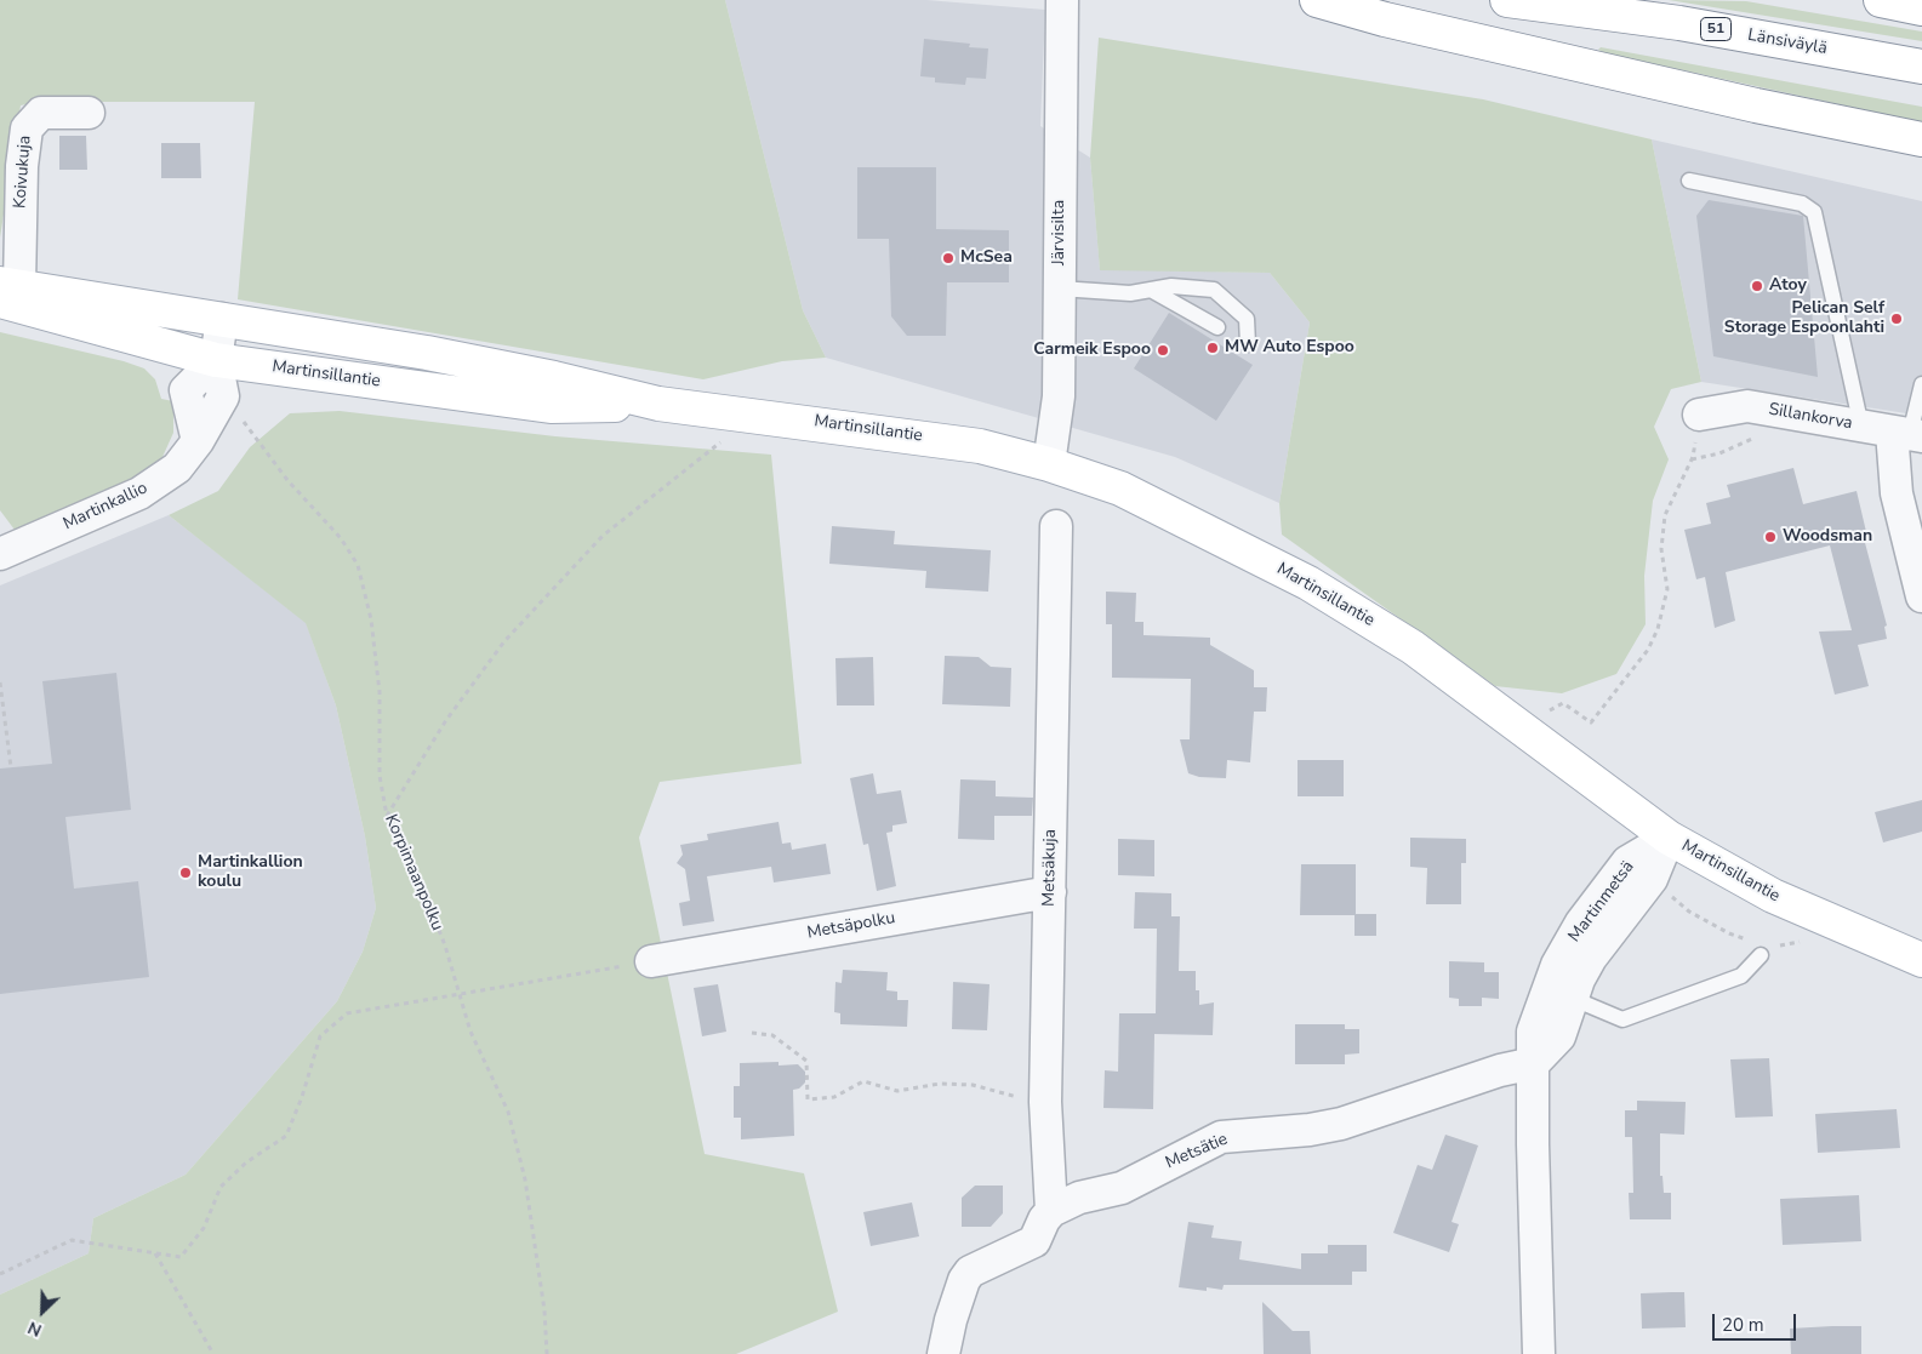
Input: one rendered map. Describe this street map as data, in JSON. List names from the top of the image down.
{
  "streets": {
    "main road": ["51", "Länsiväylä", "Martinsillantie"],
    "street": [
      "Koivukuja",
      "Järvisilta",
      "Sillankorva",
      "Martinkallio",
      "Metsäkuja",
      "Martinmetsä",
      "Metsäpolku",
      "Metsätie"
    ],
    "path": ["Korpimaanpolku"]
  },
  "crossings": [
    ["Koivukuja", "Martinsillantie"],
    ["Järvisilta", "Martinsillantie"],
    ["Martinsillantie", "Martinkallio"],
    ["Martinsillantie", "Martinmetsä"],
    ["Metsäkuja", "Metsäpolku"],
    ["Metsäkuja", "Metsätie"],
    ["Martinmetsä", "Metsätie"]
  ],
  "places": [
    "McSea",
    "Atoy",
    "Pelican Self Storage Espoonlahti",
    "MW Auto Espoo",
    "Carmeik Espoo",
    "Woodsman",
    "Martinkallion koulu"
  ],
  "scale_bar": "20 m",
  "north": "bottom left"
}
